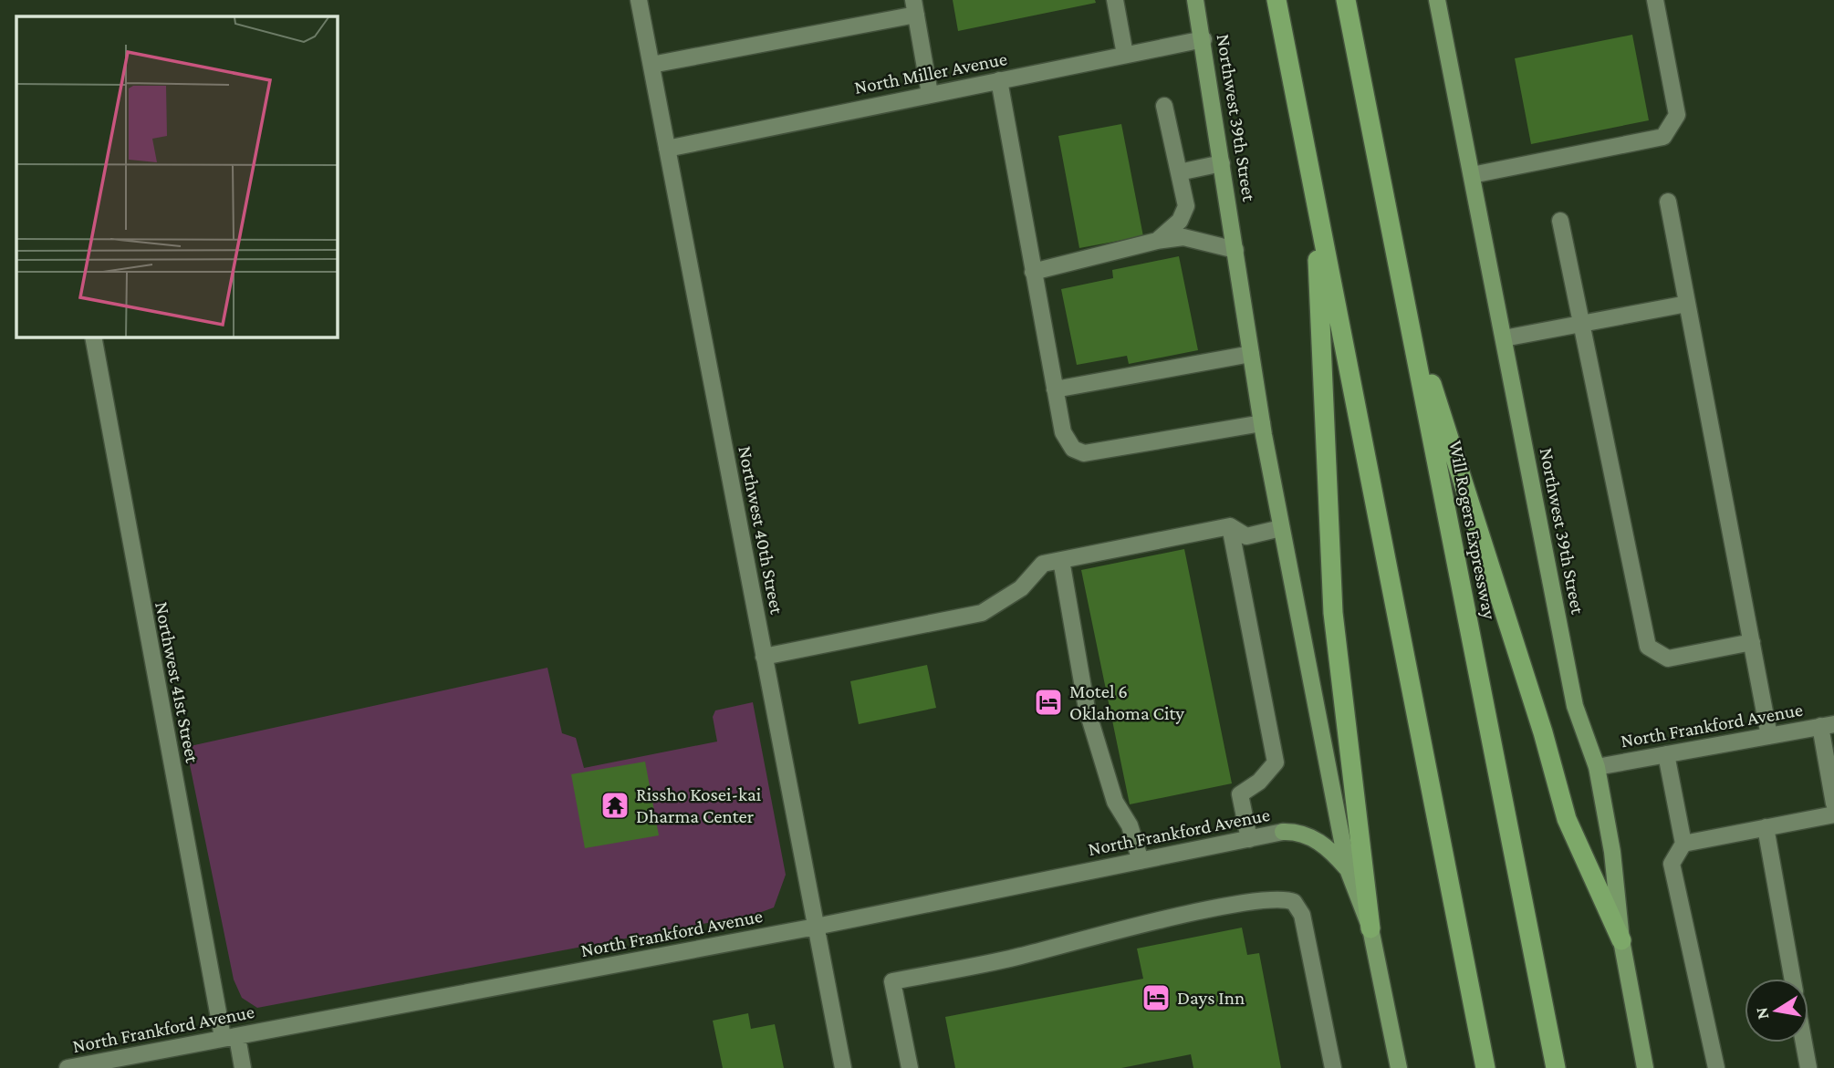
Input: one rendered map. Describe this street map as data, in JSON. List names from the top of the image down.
{
  "streets": {
    "highway": ["Will Rogers Expressway"],
    "main road": ["Northwest 39th Street"],
    "street": [
      "North Miller Avenue",
      "Northwest 40th Street",
      "Northwest 41st Street",
      "North Frankford Avenue"
    ]
  },
  "crossings": [
    ["North Miller Avenue", "Northwest 39th Street"],
    ["North Miller Avenue", "Northwest 40th Street"],
    ["Northwest 39th Street", "North Frankford Avenue"],
    ["Northwest 40th Street", "North Frankford Avenue"],
    ["Northwest 41st Street", "North Frankford Avenue"]
  ],
  "places": {
    "hotel": ["Motel 6 Oklahoma City", "Days Inn"],
    "temple": ["Rissho Kosei-kai Dharma Center"]
  },
  "north": "left"
}
